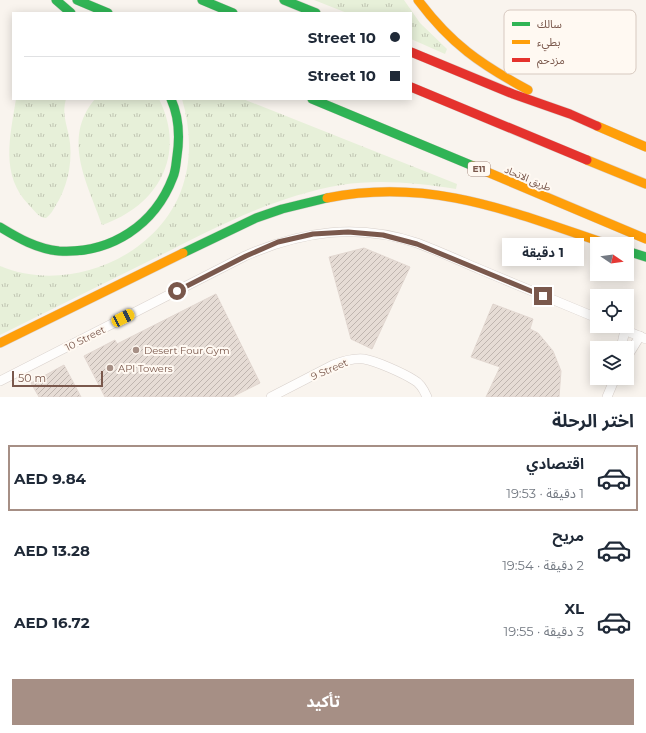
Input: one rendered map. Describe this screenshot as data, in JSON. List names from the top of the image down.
{
  "streets": {
    "highway": ["E11", "طريق الاتحاد"],
    "street": ["10 Street", "9 Street"]
  },
  "places": ["Desert Four Gym", "API Towers"],
  "legend": ["سالك", "بطيء", "مزدحم"],
  "scale_bar": "50 m",
  "north": "right",
  "page": {
    "banner": ["10 Street", "10 Street"],
    "bubble": "1 دقيقة",
    "scale": "50 m",
    "heading": "اختر الرحلة",
    "list": [
      {
        "name": "اقتصادي",
        "note": "1 دقيقة · 19:53",
        "value": "AED 9.84"
      },
      {
        "name": "مريح",
        "note": "2 دقيقة · 19:54",
        "value": "AED 13.28"
      },
      {
        "name": "XL",
        "note": "3 دقيقة · 19:55",
        "value": "AED 16.72"
      }
    ],
    "buttons": "تأكيد"
  }
}
